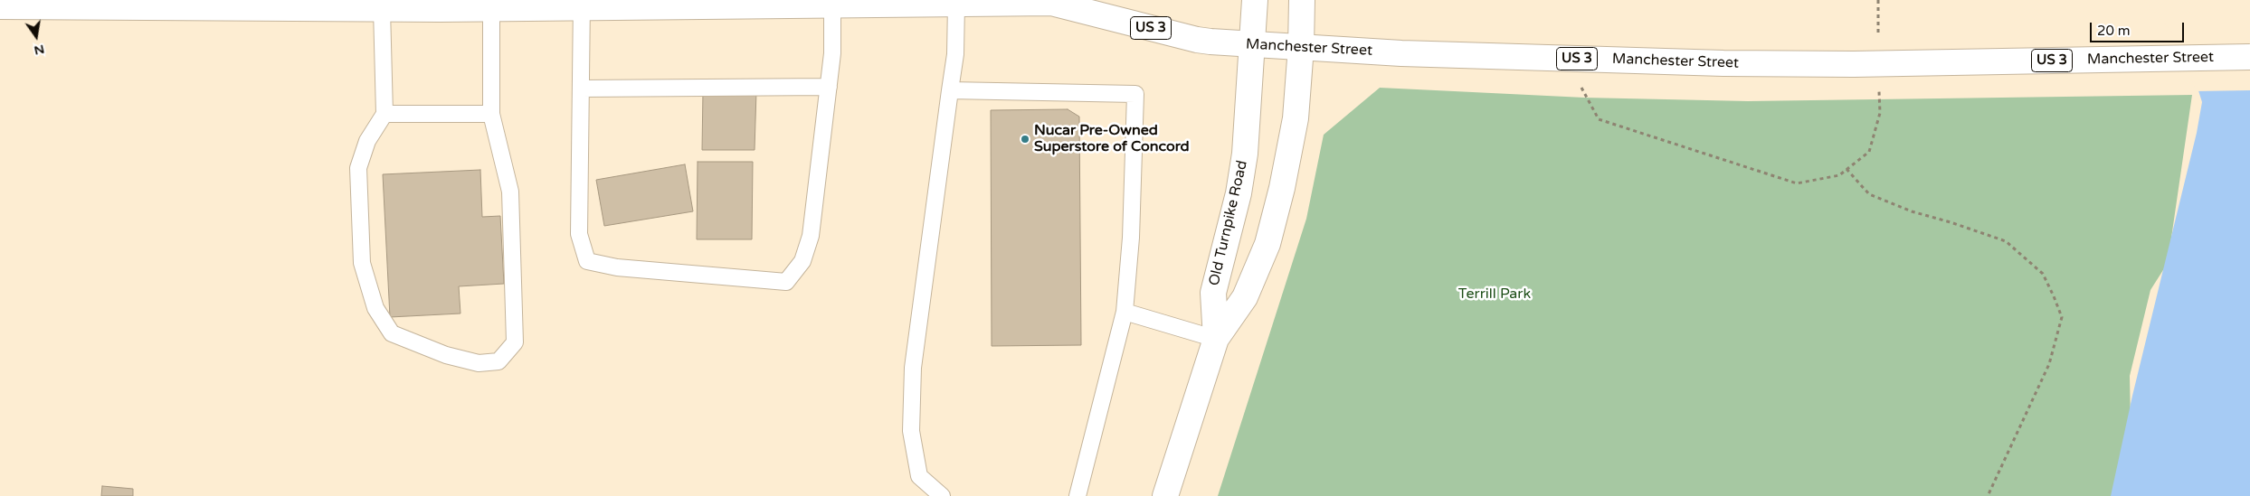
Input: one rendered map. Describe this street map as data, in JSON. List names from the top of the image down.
{
  "streets": {
    "main road": ["US 3", "Manchester Street", "Old Turnpike Road"]
  },
  "crossings": [
    ["Manchester Street", "Old Turnpike Road"]
  ],
  "parks": ["Terrill Park"],
  "places": ["Nucar Pre-Owned Superstore of Concord"],
  "scale_bar": "20 m",
  "north": "bottom"
}
